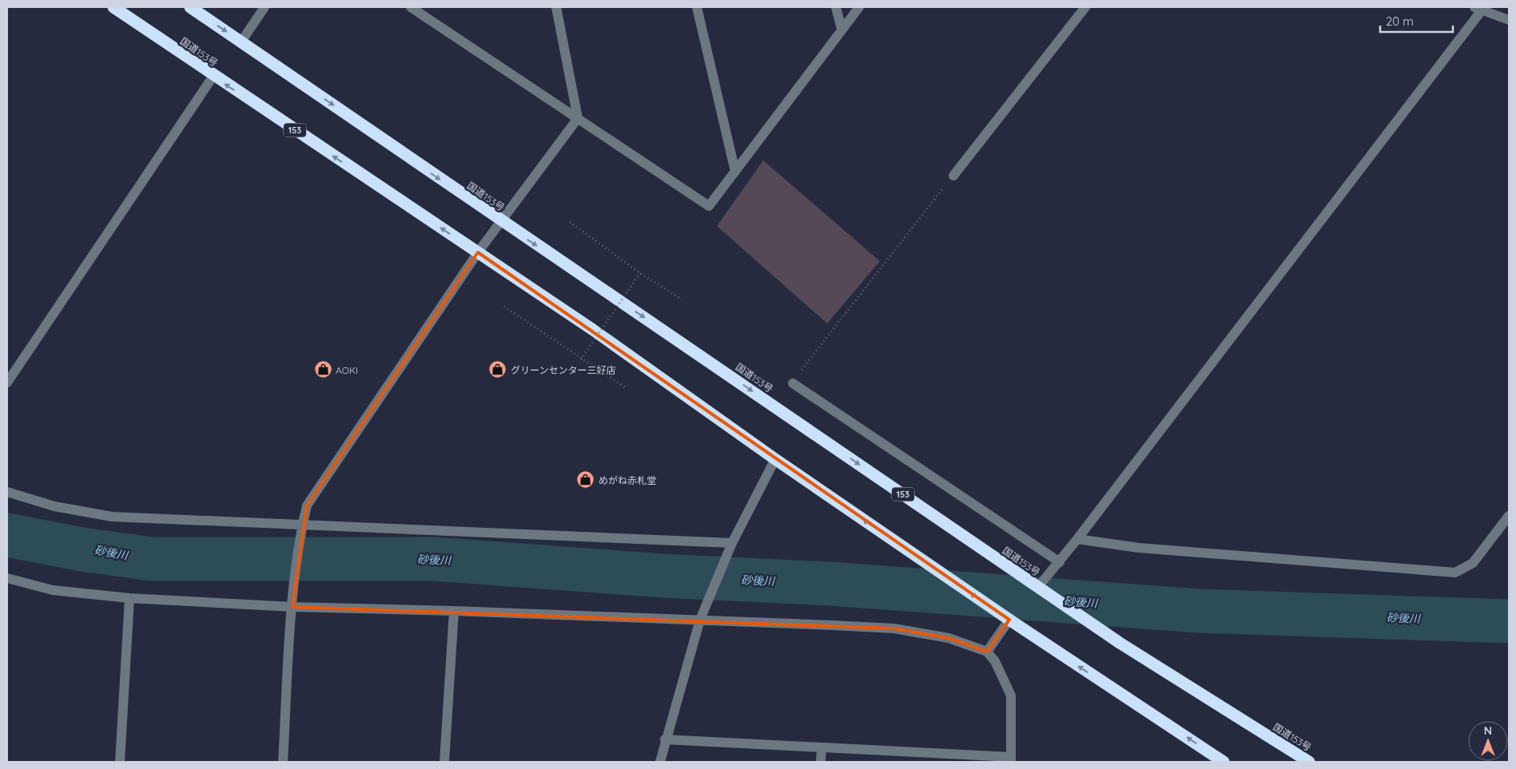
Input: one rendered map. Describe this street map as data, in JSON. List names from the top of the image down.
{
  "streets": {
    "highway": ["国道153号", "153"]
  },
  "water": ["砂後川"],
  "places": {
    "shop": ["AOKI", "グリーンセンター三好店", "めがね赤札堂"]
  },
  "scale_bar": "20 m",
  "north": "top"
}
